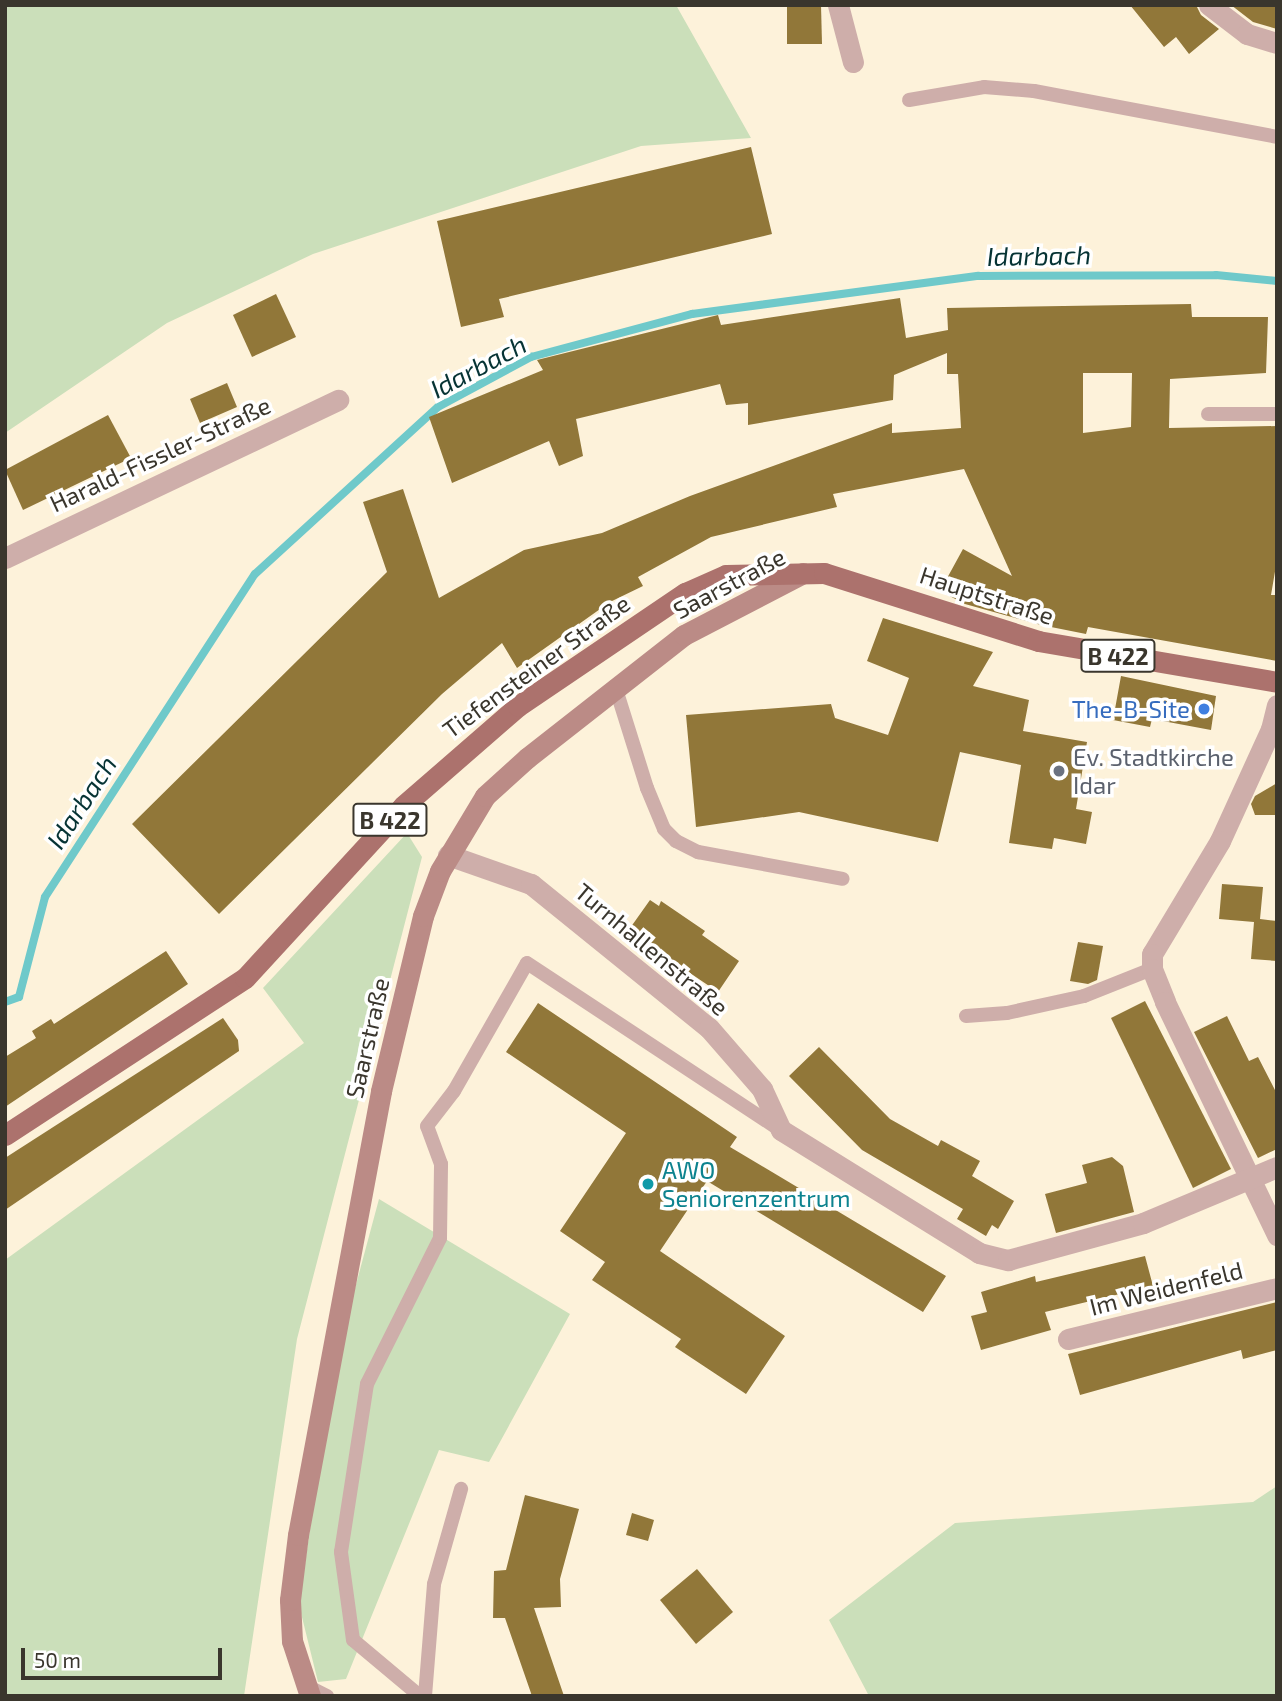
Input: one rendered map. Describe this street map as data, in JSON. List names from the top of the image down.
{
  "streets": {
    "main road": ["Hauptstraße", "B 422", "Tiefensteiner Straße"],
    "street": [
      "Harald-Fissler-Straße",
      "Saarstraße",
      "Turnhallenstraße",
      "Im Weidenfeld"
    ]
  },
  "crossings": [
    ["Saarstraße", "Hauptstraße"],
    ["Saarstraße", "Tiefensteiner Straße"],
    ["Saarstraße", "Turnhallenstraße"],
    ["Hauptstraße", "Tiefensteiner Straße"]
  ],
  "water": ["Idarbach"],
  "places": ["The-B-Site", "Ev. Stadtkirche Idar", "AWO Seniorenzentrum"],
  "scale_bar": "50 m"
}
